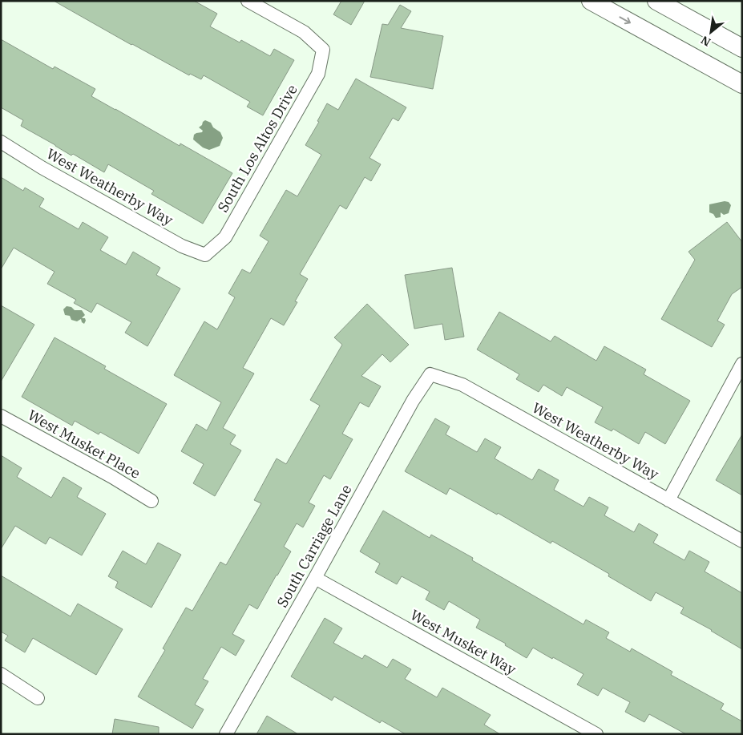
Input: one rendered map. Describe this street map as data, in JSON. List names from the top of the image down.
{
  "streets": {
    "street": [
      "South Los Altos Drive",
      "West Weatherby Way",
      "West Musket Place",
      "South Carriage Lane",
      "West Musket Way"
    ]
  },
  "crossings": [
    ["South Los Altos Drive", "West Weatherby Way"],
    ["West Weatherby Way", "South Carriage Lane"],
    ["South Carriage Lane", "West Musket Way"]
  ],
  "north": "bottom left"
}
